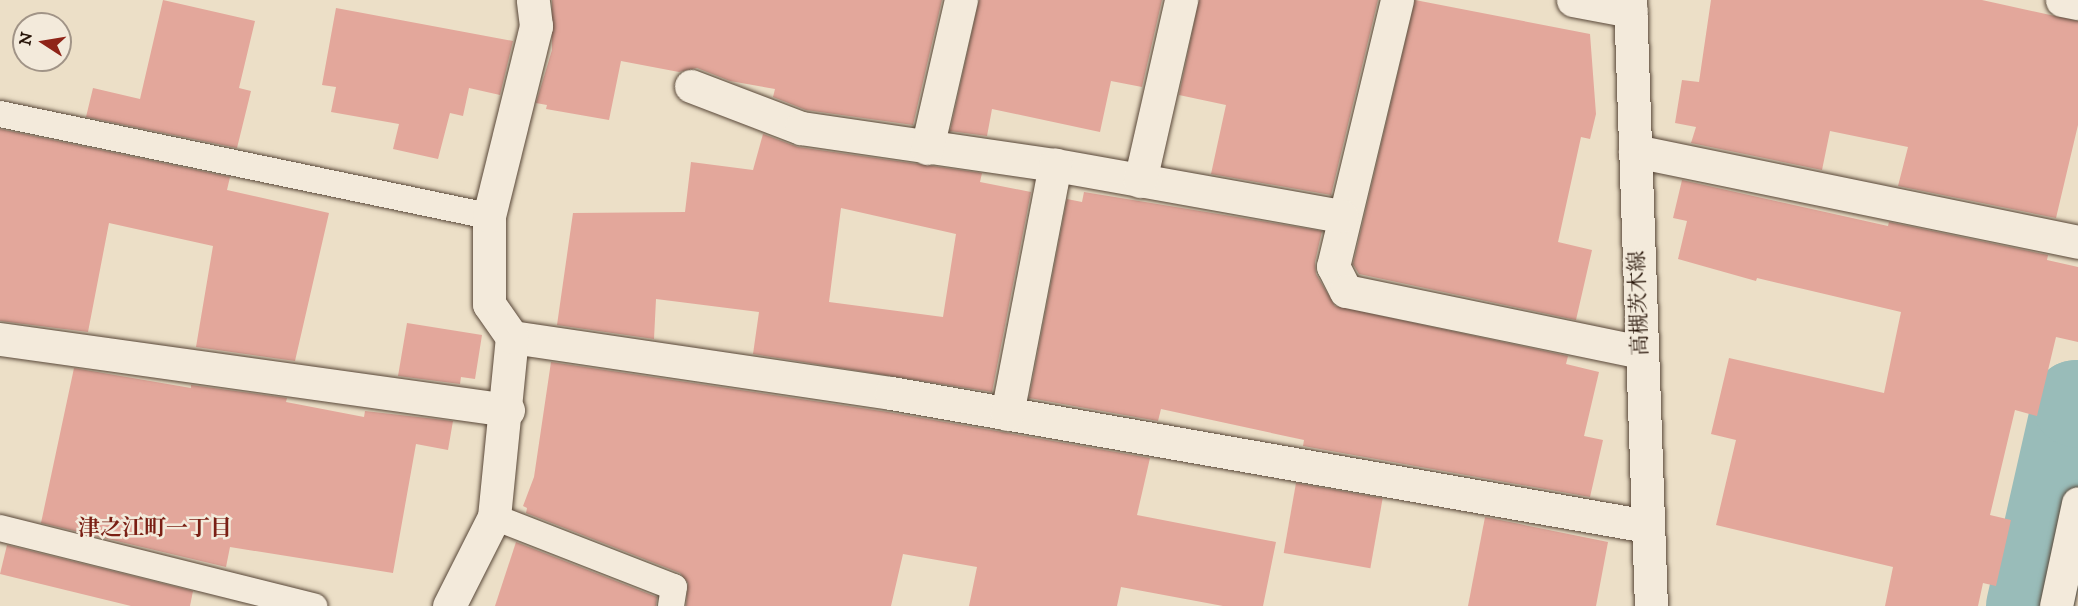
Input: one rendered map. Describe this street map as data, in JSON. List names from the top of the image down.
{
  "streets": {
    "street": ["高槻茨木線"]
  },
  "districts": ["津之江町一丁目"],
  "north": "left"
}
